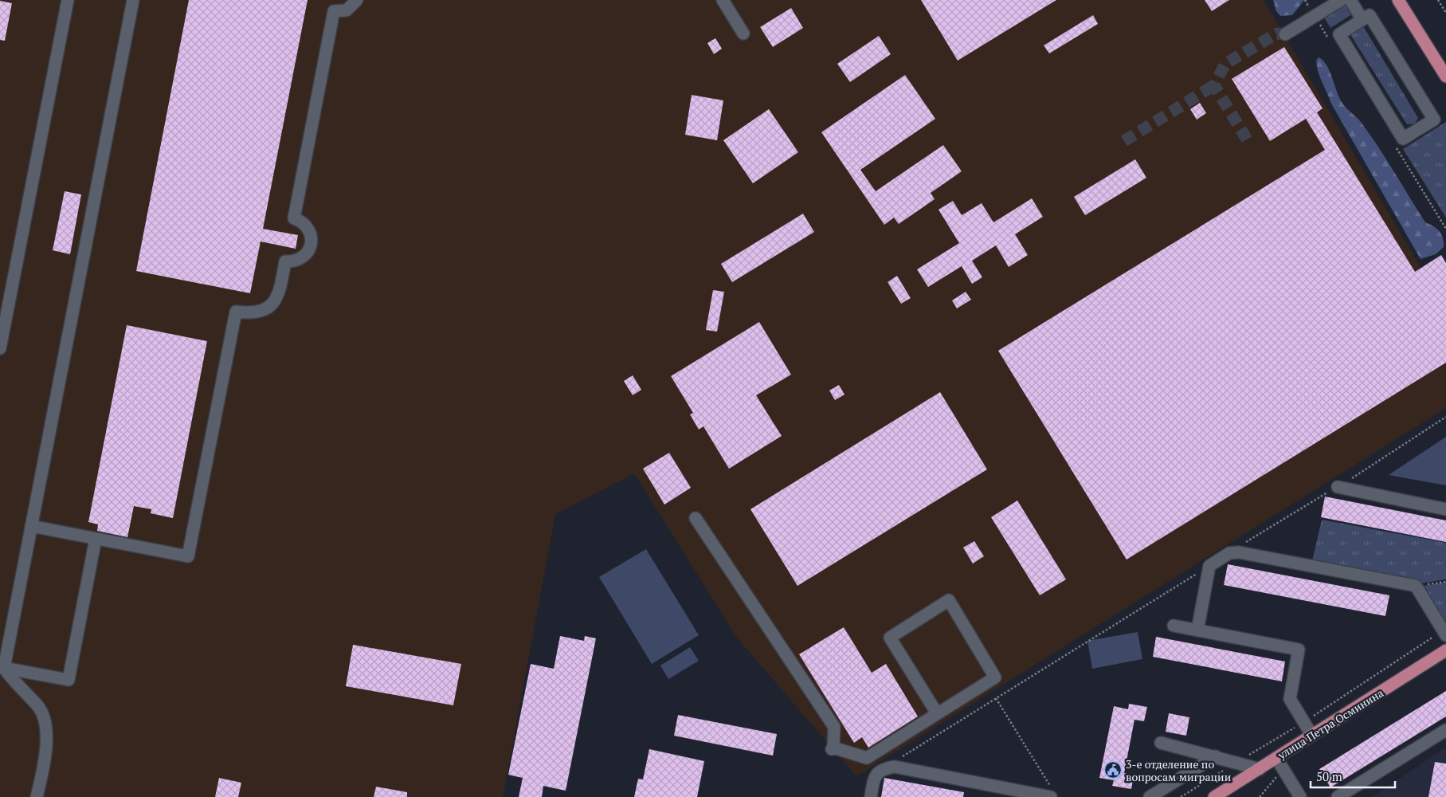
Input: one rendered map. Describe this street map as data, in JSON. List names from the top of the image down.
{
  "streets": {
    "main road": ["улица Петра Осминина"]
  },
  "places": {
    "public building": ["3-е отделение по вопросам миграции"]
  },
  "scale_bar": "50 m"
}
